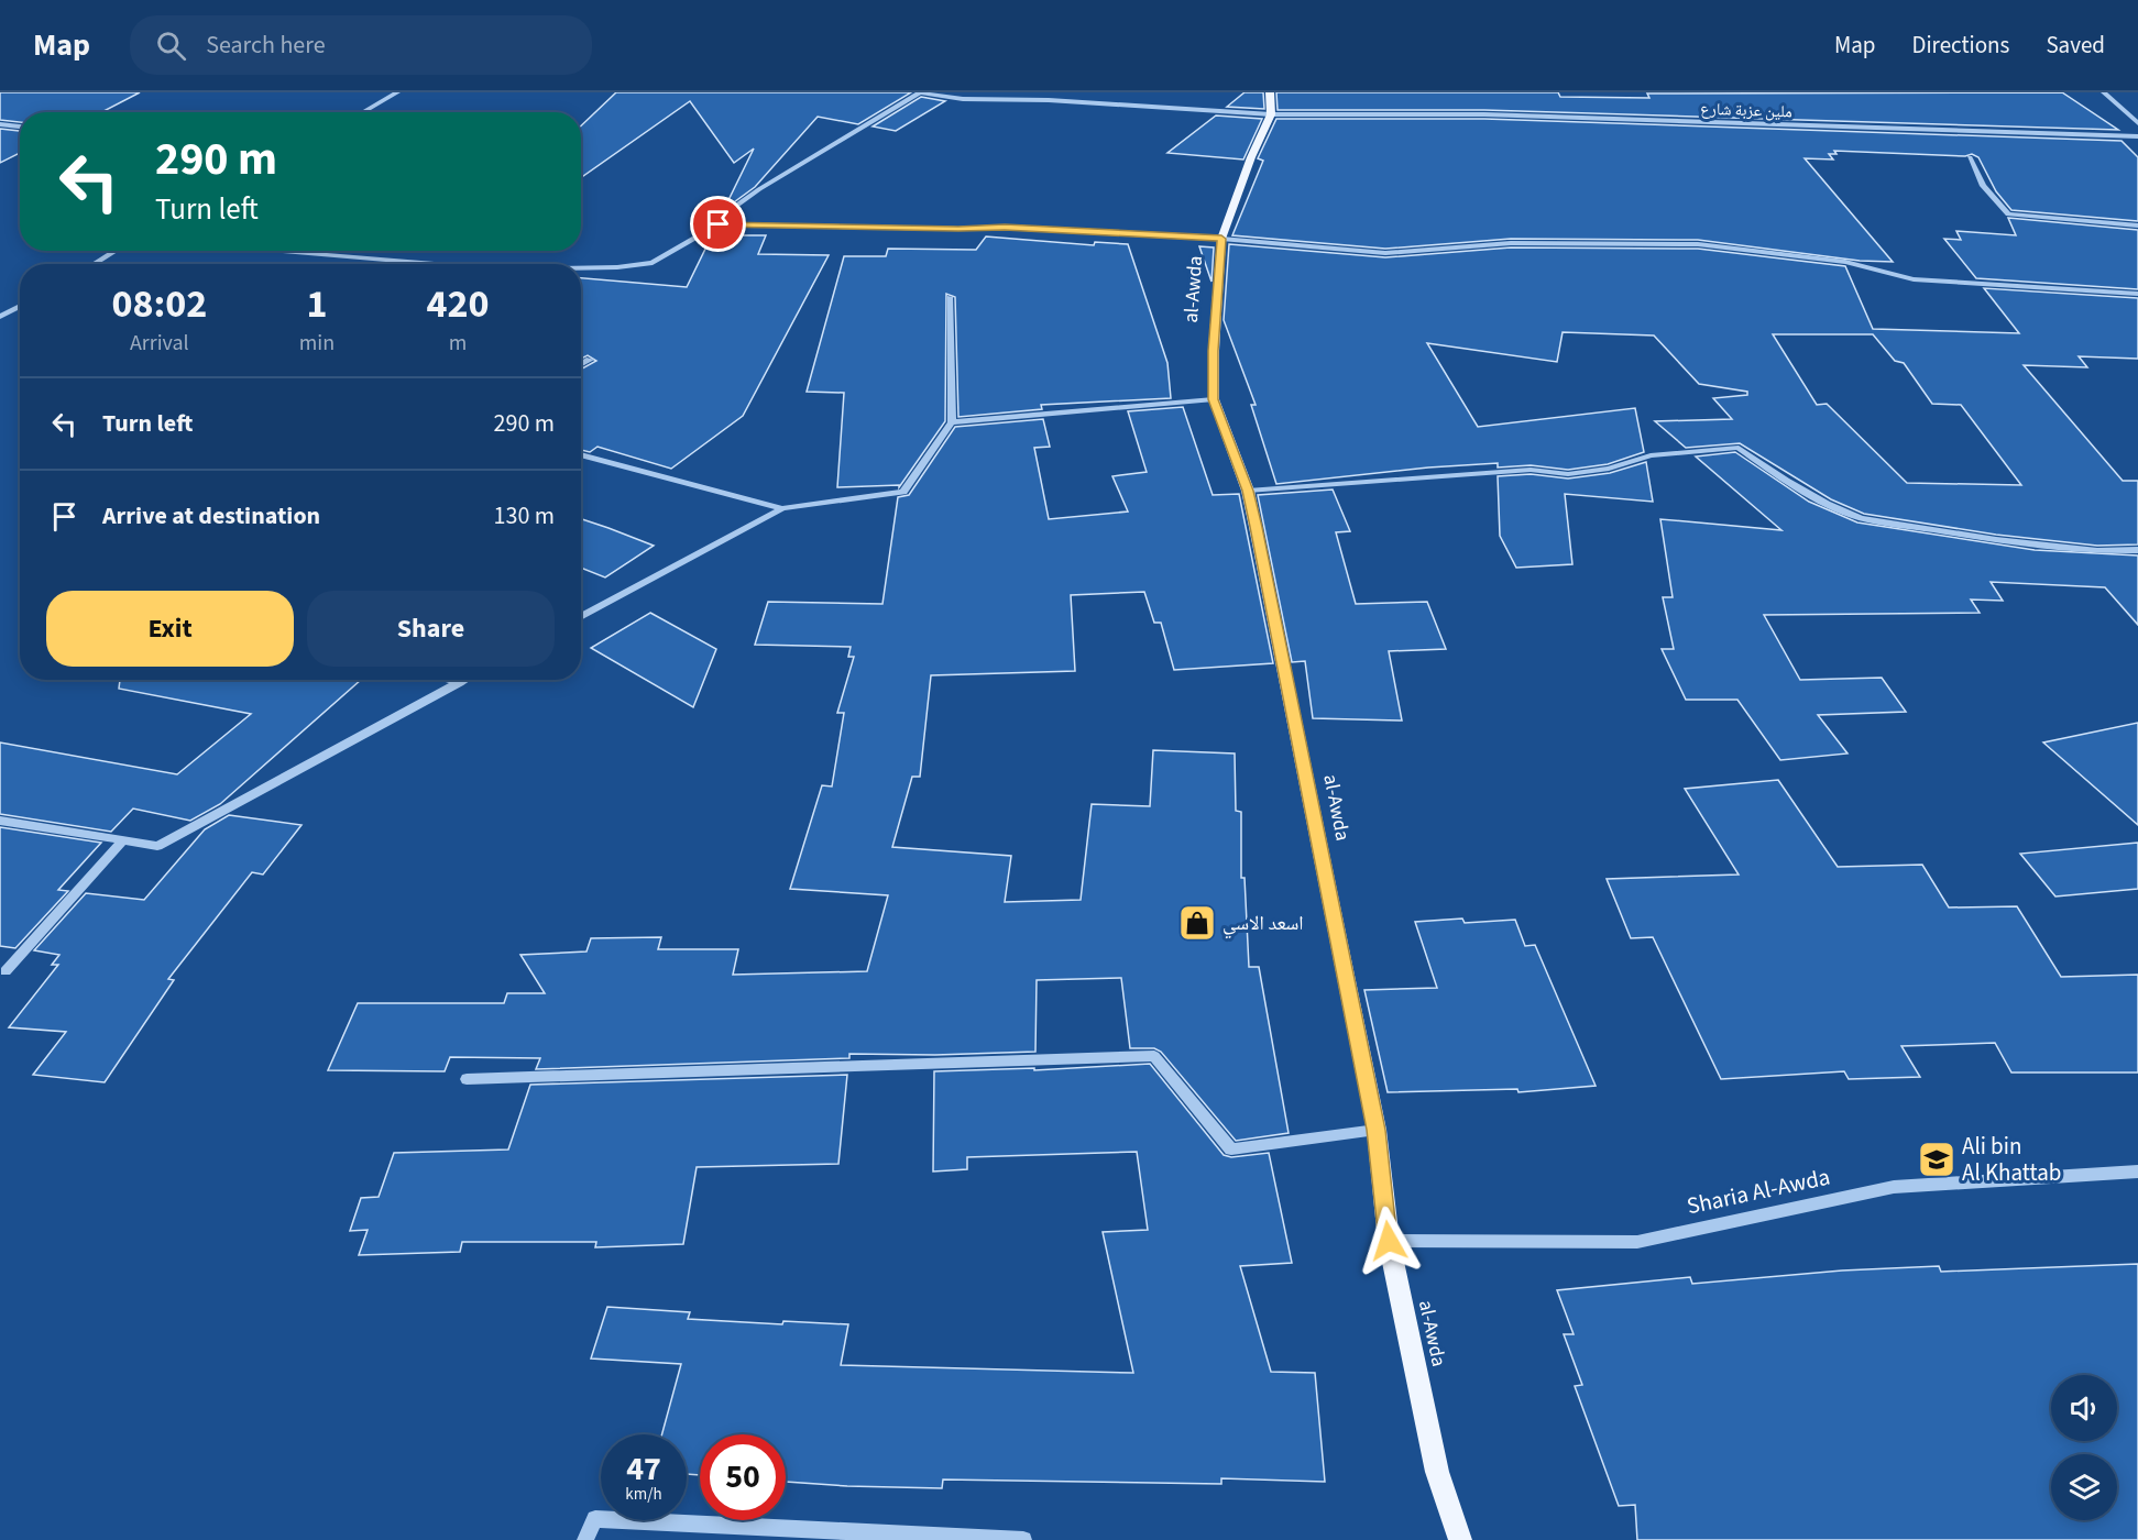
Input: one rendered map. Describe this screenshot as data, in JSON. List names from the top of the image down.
{
  "streets": {
    "main road": ["al-Awda"],
    "street": ["ملين عزبة شارع", "Sharia Al-Awda"]
  },
  "crossings": [
    ["ملين عزبة شارع", "al-Awda"],
    ["al-Awda", "Sharia Al-Awda"]
  ],
  "places": {
    "shop": ["اسعد الاسي"],
    "school or university": ["Ali bin Al Khattab"]
  },
  "page": {
    "header": "Map",
    "search": "Search here",
    "nav": ["Map", "Directions", "Saved"],
    "turn": ["290 m", "Turn left"],
    "eta": [
      "08:02",
      "Arrival",
      "1",
      "min",
      "420",
      "m"
    ],
    "list": [
      {
        "name": "Turn left",
        "value": "290 m"
      },
      {
        "name": "Arrive at destination",
        "value": "130 m"
      }
    ],
    "buttons": ["Exit", "Share"],
    "speed": "47 km/h",
    "limit": "50"
  }
}
